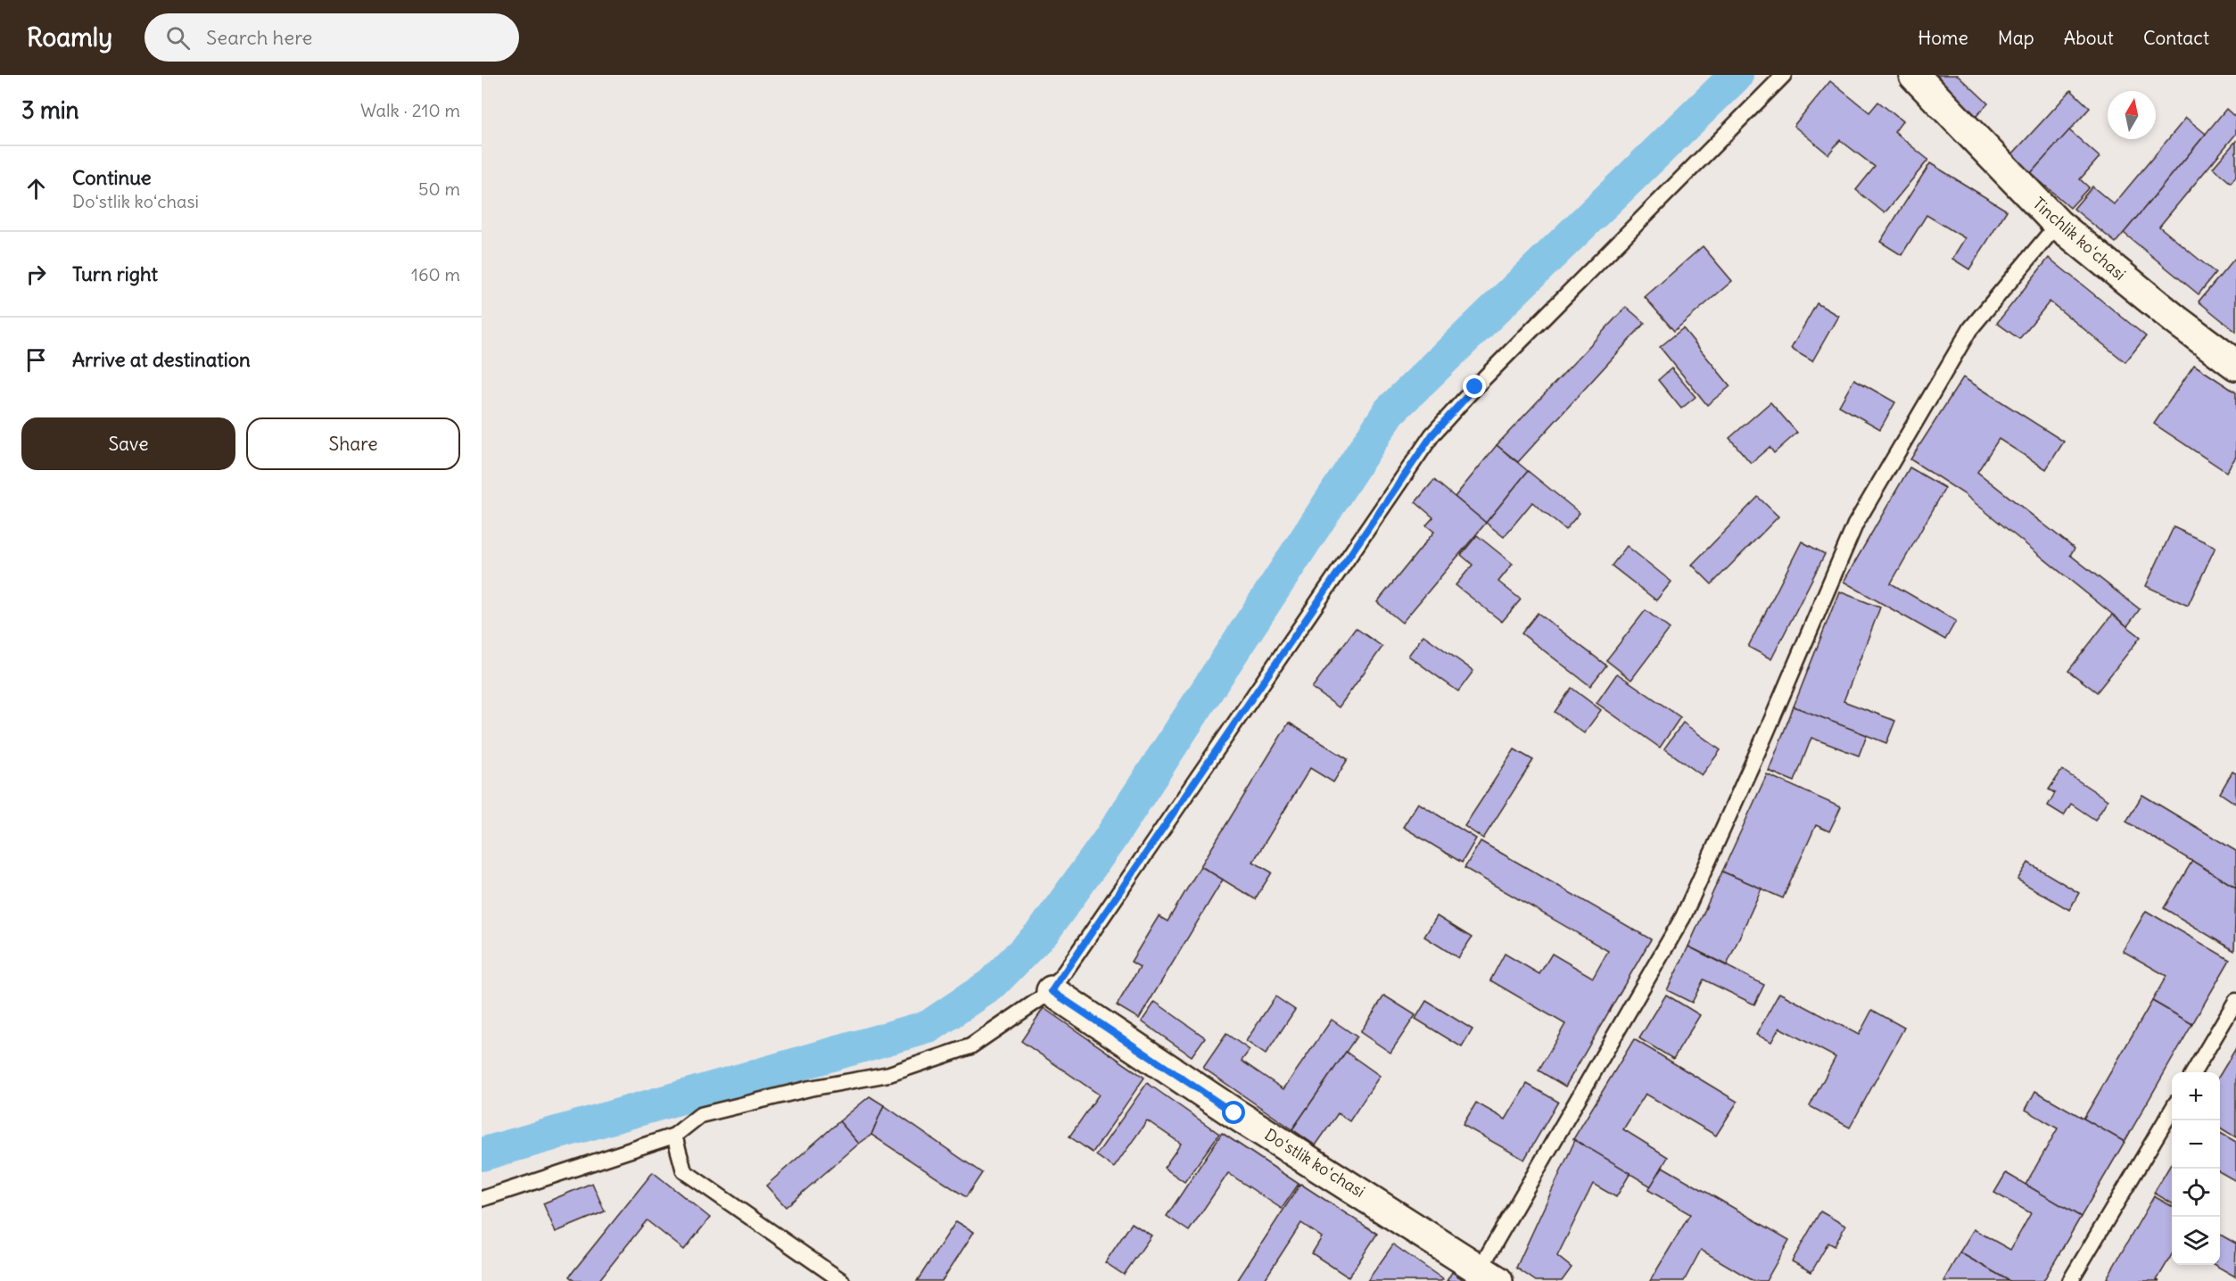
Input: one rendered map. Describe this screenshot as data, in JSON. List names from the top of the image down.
{
  "streets": {
    "street": ["Tinchlik koʻchasi", "Doʻstlik koʻchasi"]
  },
  "north": "top",
  "page": {
    "header": "Roamly",
    "search": "Search here",
    "nav": [
      "Home",
      "Map",
      "About",
      "Contact"
    ],
    "heading": ["3 min", "Walk · 210 m"],
    "list": [
      ["Continue", "Doʻstlik koʻchasi", "50 m"],
      ["Turn right", "160 m"],
      "Arrive at destination"
    ],
    "buttons": ["Save", "Share"],
    "map_buttons": ["+", "−"]
  }
}
